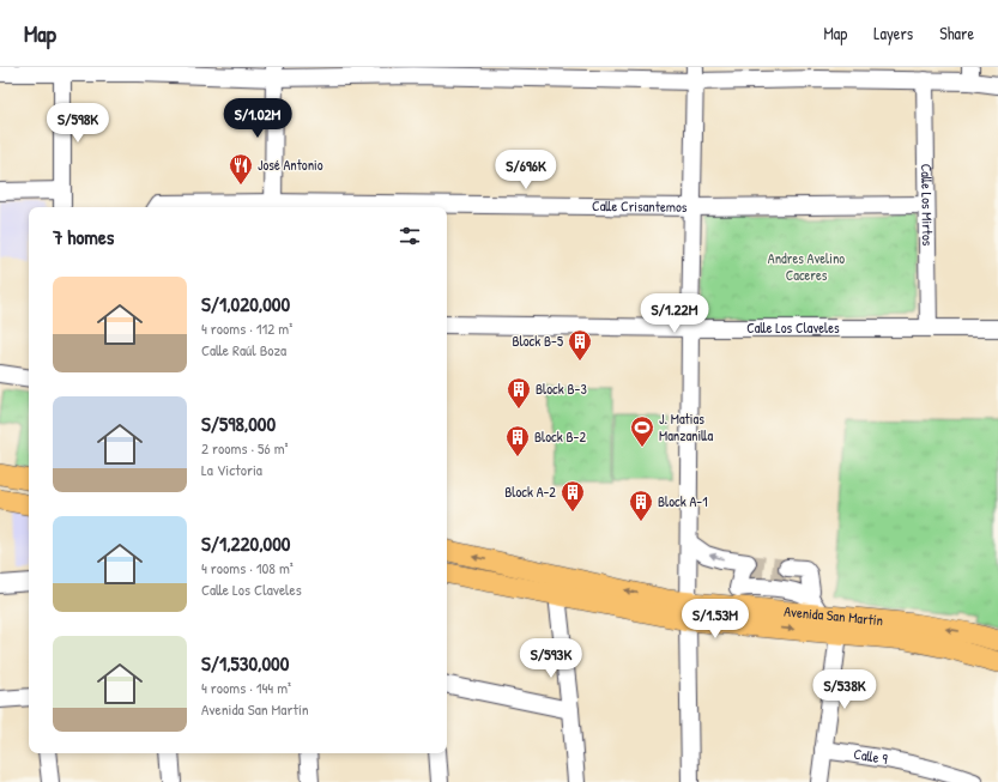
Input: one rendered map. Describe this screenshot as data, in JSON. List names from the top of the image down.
{
  "streets": {
    "main road": ["Avenida San Martín"],
    "street": [
      "Calle Los Mirtos",
      "Calle Crisantemos",
      "Calle Los Claveles",
      "Calle 9"
    ]
  },
  "crossings": [
    ["Calle Los Mirtos", "Calle Crisantemos"],
    ["Calle Los Mirtos", "Calle Los Claveles"]
  ],
  "parks": ["Andres Avelino Caceres"],
  "places": {
    "restaurant": ["José Antonio"],
    "building": [
      "Block B-5",
      "Block B-3",
      "Block B-2",
      "Block A-2",
      "Block A-1"
    ],
    "sports": ["J. Matias Manzanilla"]
  },
  "page": {
    "header": "Map",
    "nav": ["Map", "Layers", "Share"],
    "price": [
      "S/1.02M",
      "S/598K",
      "S/696K",
      "S/1.22M",
      "S/1.53M",
      "S/593K",
      "S/538K"
    ],
    "heading": "7 homes",
    "list": [
      {
        "name": "S/1,020,000",
        "note": "4 rooms · 112 m² · Calle Raúl Boza"
      },
      {
        "name": "S/598,000",
        "note": "2 rooms · 56 m² · La Victoria"
      },
      {
        "name": "S/1,220,000",
        "note": "4 rooms · 108 m² · Calle Los Claveles"
      },
      {
        "name": "S/1,530,000",
        "note": "4 rooms · 144 m² · Avenida San Martín"
      }
    ]
  }
}
